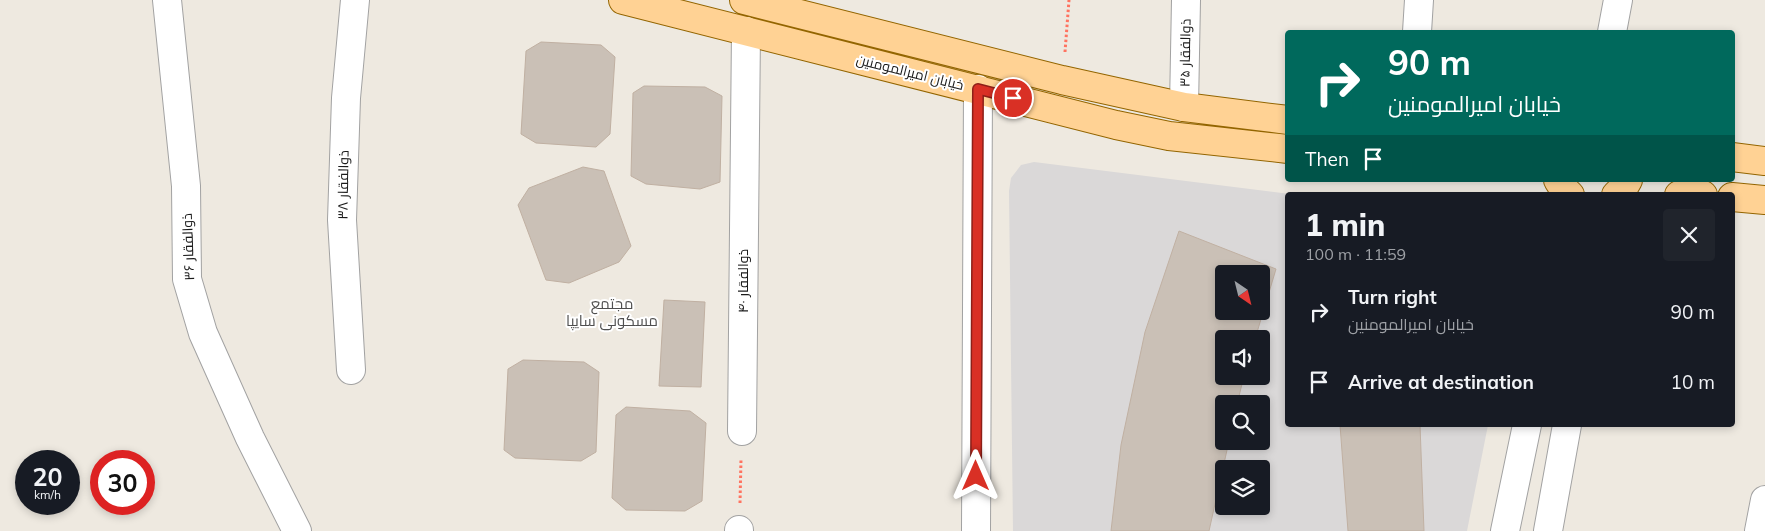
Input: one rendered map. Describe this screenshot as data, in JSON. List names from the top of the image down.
{
  "streets": {
    "main road": ["خیابان امیرالمومنین"],
    "street": [
      "ذوالفقار ۳۵",
      "ذوالفقار ۳۸",
      "ذوالفقار ۳۶",
      "ذوالفقار ۴۰"
    ]
  },
  "crossings": [
    ["خیابان امیرالمومنین", "ذوالفقار ۴۰"]
  ],
  "districts": ["مجتمع مسکونی سایپا"],
  "north": "bottom right",
  "page": {
    "turn": ["90 m", "خیابان امیرالمومنین"],
    "then": "Then",
    "heading": ["1 min", "100 m · 11:59"],
    "list": [
      {
        "name": "Turn right",
        "note": "خیابان امیرالمومنین",
        "value": "90 m"
      },
      {
        "name": "Arrive at destination",
        "value": "10 m"
      }
    ],
    "speed": "20 km/h",
    "limit": "30"
  }
}
